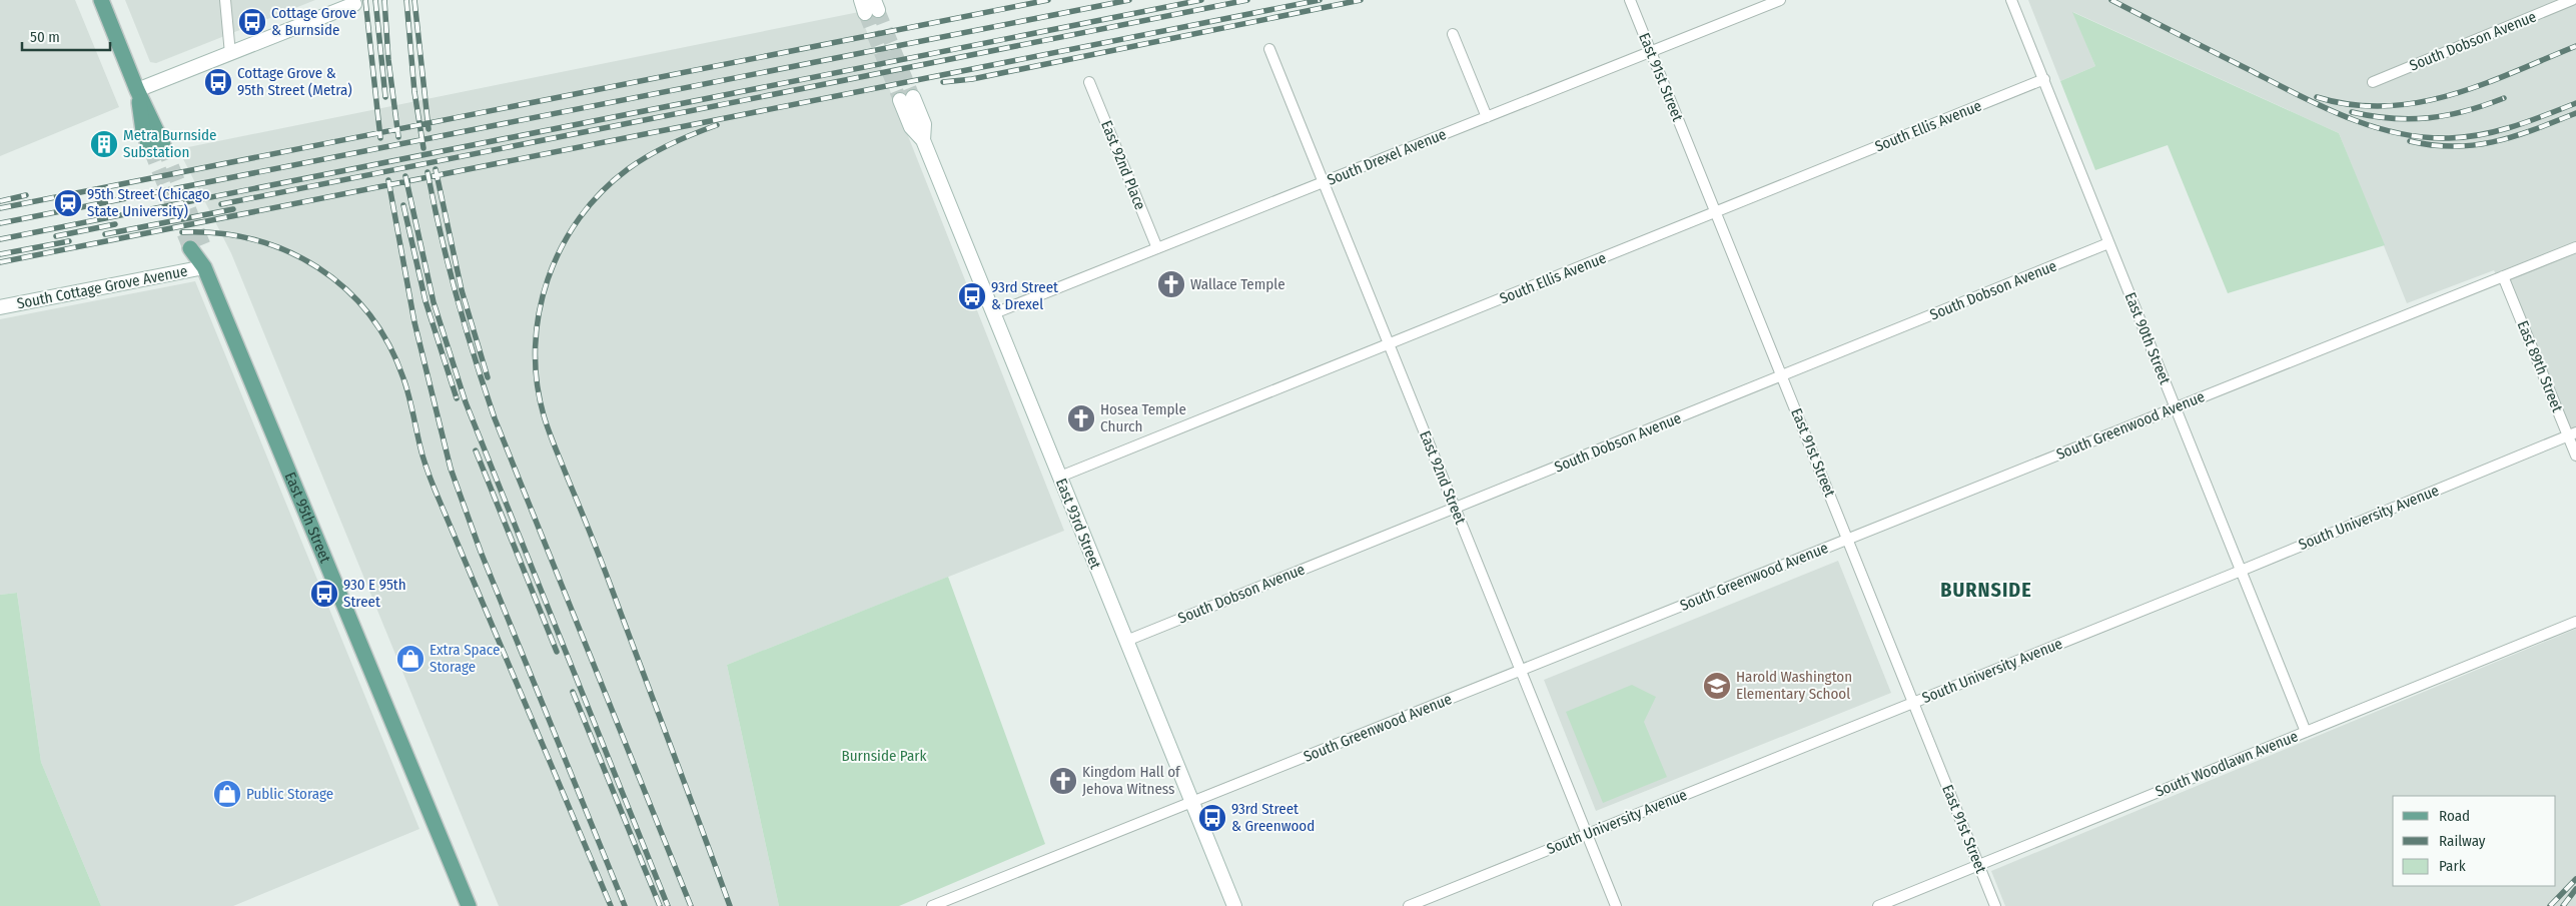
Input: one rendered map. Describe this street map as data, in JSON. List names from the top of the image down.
{
  "streets": {
    "main road": ["East 95th Street"],
    "street": [
      "South Dobson Avenue",
      "East 91st Street",
      "South Ellis Avenue",
      "South Drexel Avenue",
      "East 92nd Place",
      "South Cottage Grove Avenue",
      "East 90th Street",
      "East 89th Street",
      "South Greenwood Avenue",
      "East 92nd Street",
      "South University Avenue",
      "East 93rd Street",
      "South Woodlawn Avenue"
    ]
  },
  "crossings": [
    ["South Dobson Avenue", "East 91st Street"],
    ["South Dobson Avenue", "East 90th Street"],
    ["South Dobson Avenue", "East 92nd Street"],
    ["South Dobson Avenue", "East 93rd Street"],
    ["East 91st Street", "South Ellis Avenue"],
    ["East 91st Street", "South Drexel Avenue"],
    ["East 91st Street", "South Greenwood Avenue"],
    ["East 91st Street", "South University Avenue"],
    ["East 91st Street", "South Woodlawn Avenue"],
    ["South Ellis Avenue", "East 90th Street"],
    ["South Ellis Avenue", "East 92nd Street"],
    ["South Ellis Avenue", "East 93rd Street"],
    ["South Drexel Avenue", "East 92nd Place"],
    ["South Drexel Avenue", "East 92nd Street"],
    ["South Drexel Avenue", "East 93rd Street"],
    ["South Cottage Grove Avenue", "East 95th Street"],
    ["East 90th Street", "South Greenwood Avenue"],
    ["East 90th Street", "South University Avenue"],
    ["East 90th Street", "South Woodlawn Avenue"],
    ["East 89th Street", "South Greenwood Avenue"],
    ["East 89th Street", "South University Avenue"],
    ["South Greenwood Avenue", "East 92nd Street"],
    ["South Greenwood Avenue", "East 93rd Street"],
    ["East 92nd Street", "South University Avenue"]
  ],
  "districts": ["BURNSIDE"],
  "parks": ["Burnside Park"],
  "places": {
    "bus stop": [
      "Cottage Grove & Burnside",
      "Cottage Grove & 95th Street (Metra)",
      "93rd Street & Drexel",
      "930 E 95th Street",
      "93rd Street & Greenwood"
    ],
    "building": ["Metra Burnside Substation"],
    "station": ["95th Street (Chicago State University)"],
    "church": ["Wallace Temple", "Hosea Temple Church", "Kingdom Hall of Jehova Witness"],
    "shop": ["Extra Space Storage", "Public Storage"],
    "school or university": ["Harold Washington Elementary School"]
  },
  "legend": ["Road", "Railway", "Park"],
  "scale_bar": "50 m"
}
